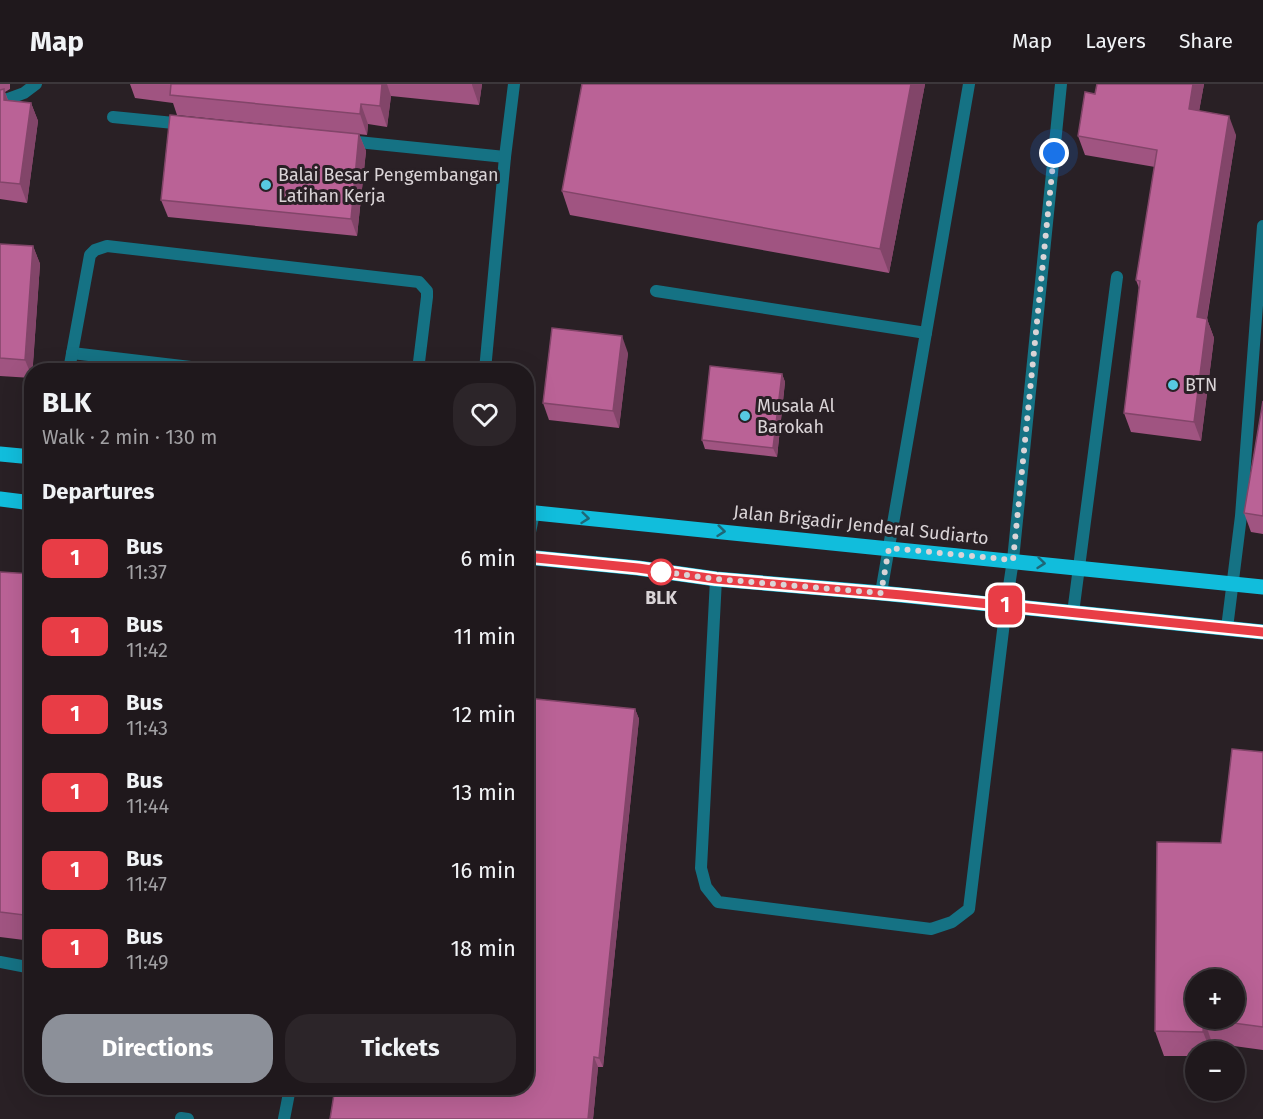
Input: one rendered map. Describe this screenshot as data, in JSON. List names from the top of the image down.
{
  "streets": {
    "main road": ["Jalan Brigadir Jenderal Sudiarto"]
  },
  "places": [
    "Balai Besar Pengembangan Latihan Kerja",
    "BTN",
    "Musala Al Barokah",
    "BLK"
  ],
  "lines": ["bus line 1"],
  "page": {
    "header": "Map",
    "nav": ["Map", "Layers", "Share"],
    "on_map": "1",
    "heading": [
      ["BLK", "Walk · 2 min · 130 m"],
      "Departures"
    ],
    "list": [
      {
        "mark": "1",
        "name": "Bus",
        "note": "11:37",
        "value": "6 min"
      },
      {
        "mark": "1",
        "name": "Bus",
        "note": "11:42",
        "value": "11 min"
      },
      {
        "mark": "1",
        "name": "Bus",
        "note": "11:43",
        "value": "12 min"
      },
      {
        "mark": "1",
        "name": "Bus",
        "note": "11:44",
        "value": "13 min"
      },
      {
        "mark": "1",
        "name": "Bus",
        "note": "11:47",
        "value": "16 min"
      },
      {
        "mark": "1",
        "name": "Bus",
        "note": "11:49",
        "value": "18 min"
      }
    ],
    "map_buttons": ["+", "−"],
    "buttons": ["Directions", "Tickets"]
  }
}
